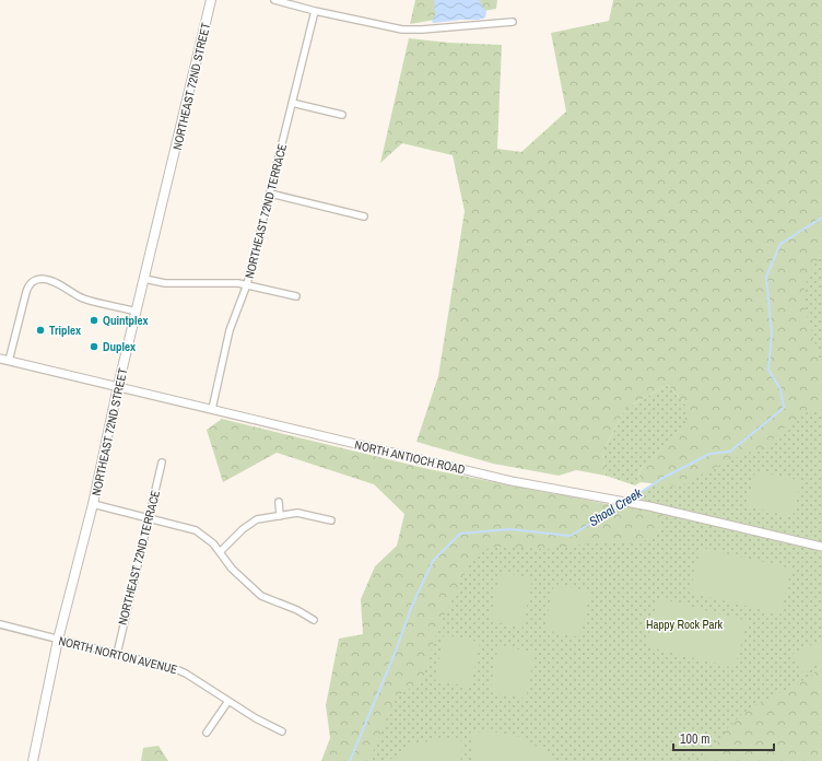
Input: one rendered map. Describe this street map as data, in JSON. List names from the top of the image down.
{
  "streets": {
    "main road": ["NORTHEAST 72ND STREET"],
    "street": ["NORTHEAST 72ND TERRACE", "NORTH ANTIOCH ROAD", "NORTH NORTON AVENUE"]
  },
  "crossings": [
    ["NORTHEAST 72ND STREET", "NORTH ANTIOCH ROAD"],
    ["NORTHEAST 72ND STREET", "NORTH NORTON AVENUE"],
    ["NORTHEAST 72ND TERRACE", "NORTH ANTIOCH ROAD"],
    ["NORTHEAST 72ND TERRACE", "NORTH NORTON AVENUE"]
  ],
  "water": ["Shoal Creek"],
  "parks": ["Happy Rock Park"],
  "places": ["Quintplex", "Triplex", "Duplex"],
  "scale_bar": "100 m"
}
